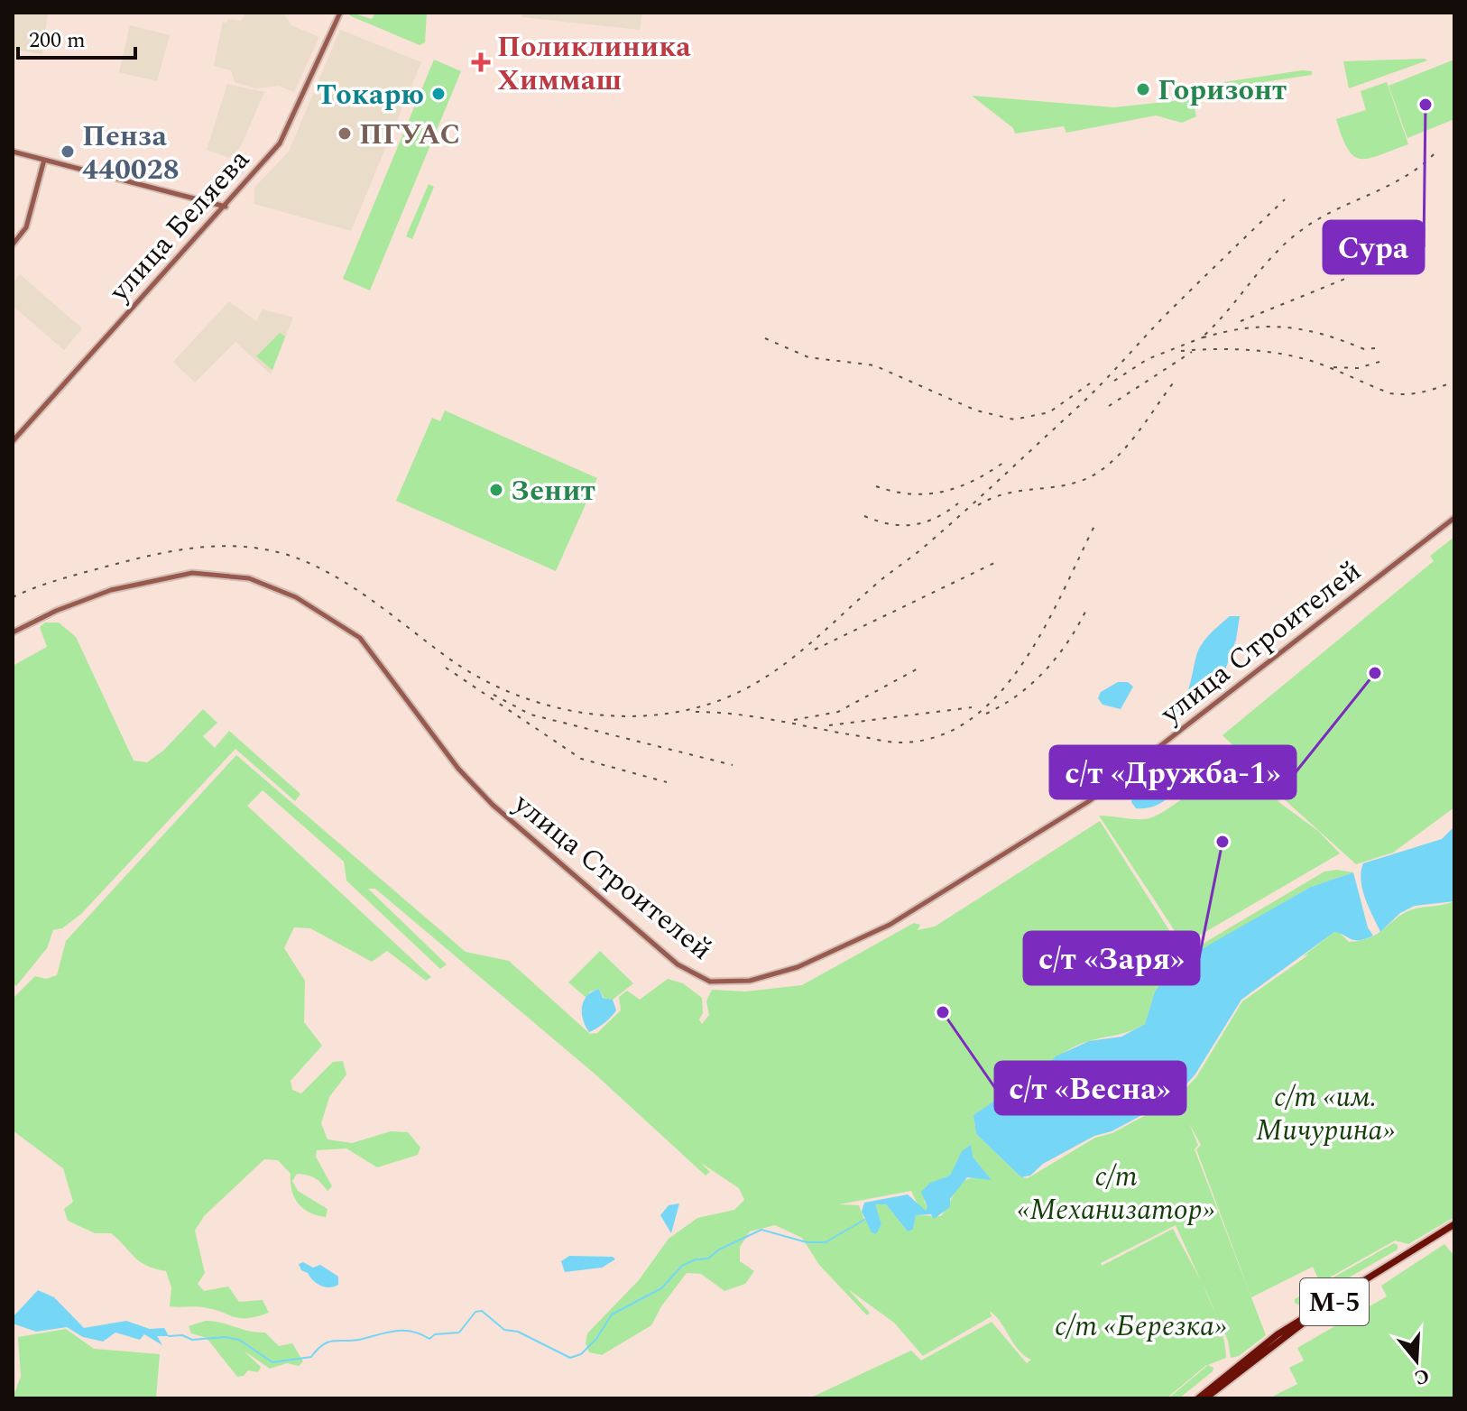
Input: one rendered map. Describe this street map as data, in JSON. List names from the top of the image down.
{
  "streets": {
    "highway": ["М-5"],
    "main road": ["улица Беляева", "улица Строителей"]
  },
  "parks": ["с/т «им. Мичурина»", "с/т «Механизатор»", "с/т «Березка»"],
  "places": {
    "health": ["Поликлиника Химмаш"],
    "other": [
      "Горизонт",
      "Токарю",
      "Сура",
      "ПГУАС",
      "Пенза 440028",
      "Зенит",
      "с/т «Дружба-1»",
      "с/т «Заря»",
      "с/т «Весна»"
    ]
  },
  "scale_bar": "200 m",
  "north": "bottom"
}
